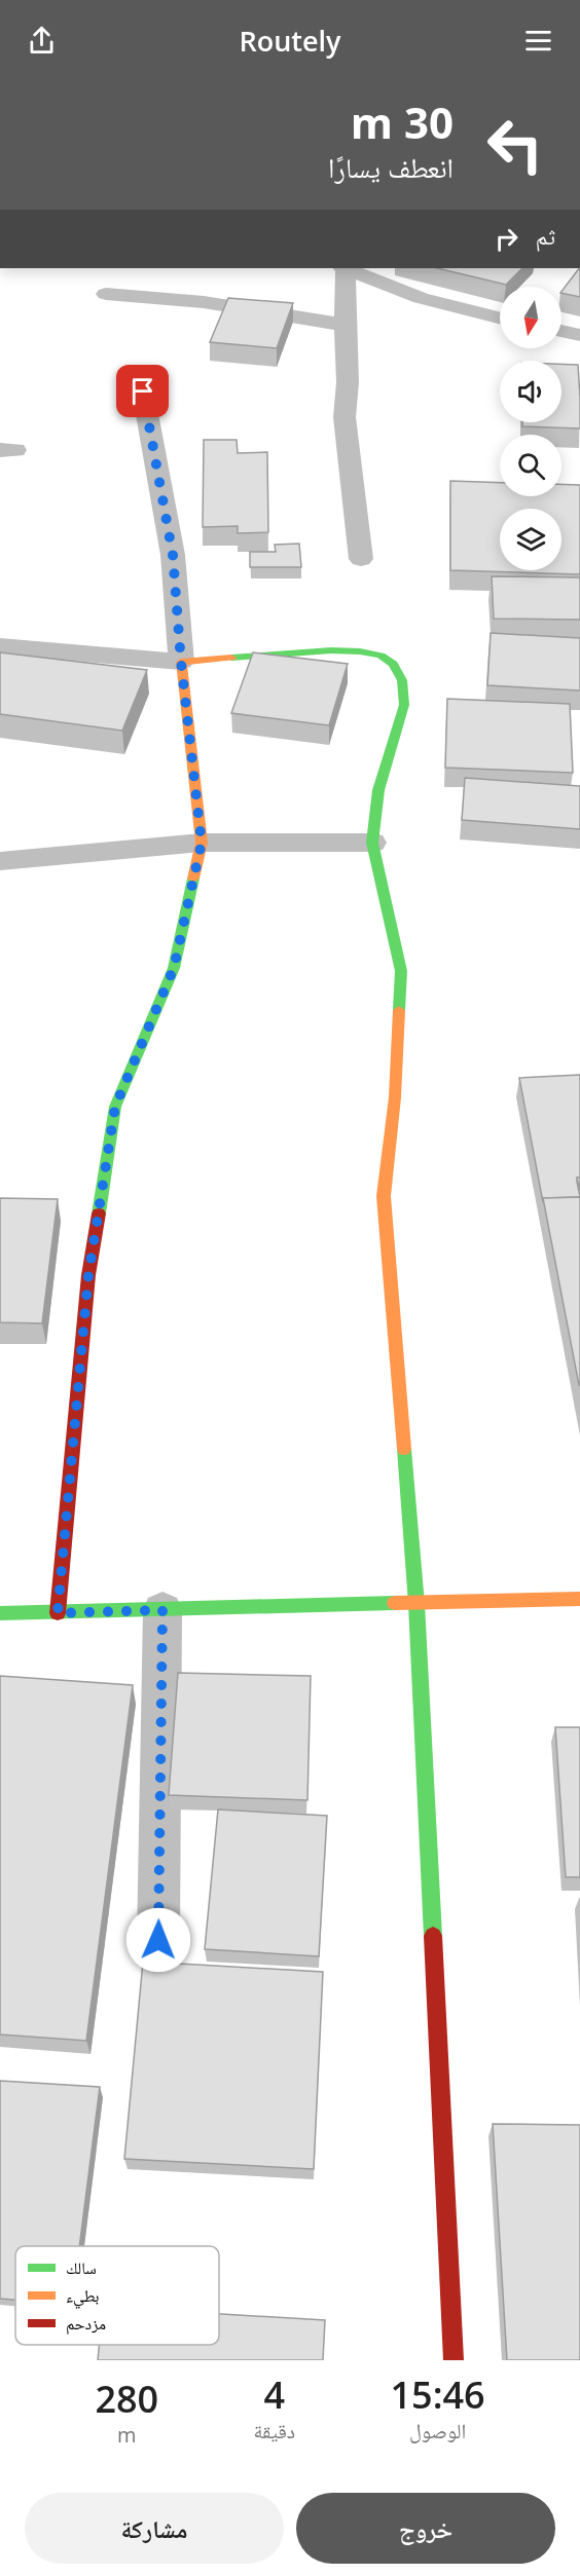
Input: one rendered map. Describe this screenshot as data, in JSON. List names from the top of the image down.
{
  "legend": ["سالك", "بطيء", "مزدحم"],
  "north": "bottom",
  "page": {
    "header": "Routely",
    "turn": ["30 m", "انعطف يسارًا"],
    "then": "ثم",
    "eta": [
      "15:46",
      "الوصول",
      "4",
      "دقيقة",
      "280",
      "m"
    ],
    "buttons": ["خروج", "مشاركة"]
  }
}
